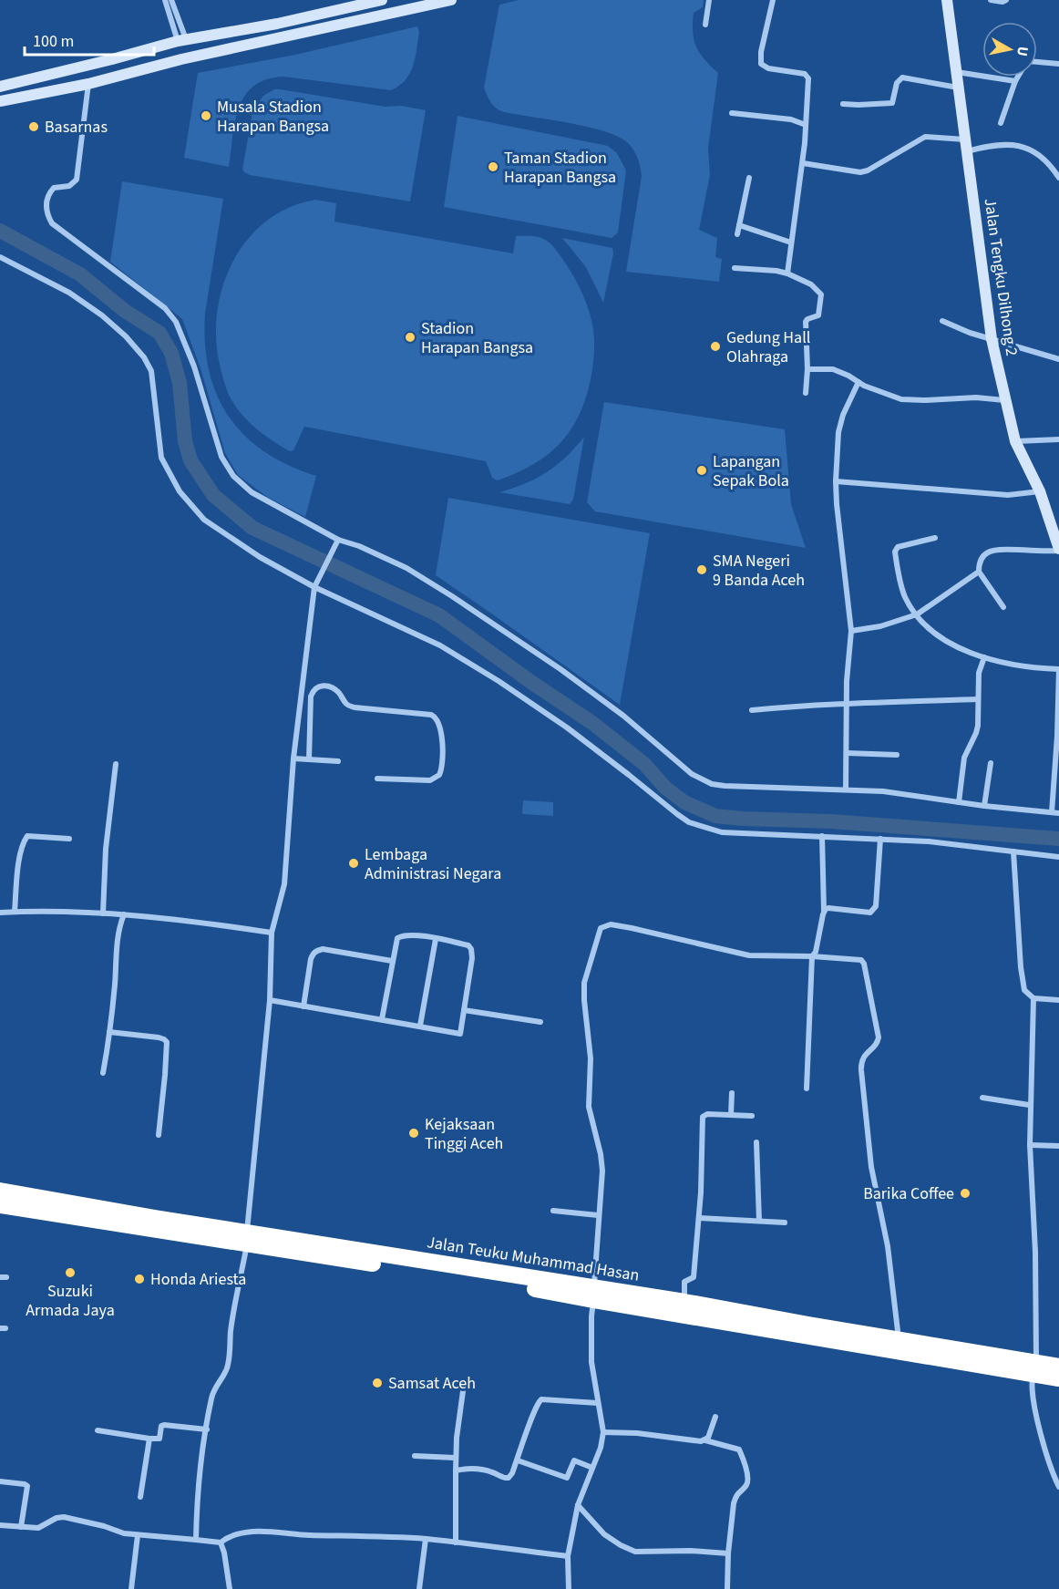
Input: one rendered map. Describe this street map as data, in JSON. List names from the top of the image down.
{
  "streets": {
    "highway": ["Jalan Teuku Muhammad Hasan"],
    "main road": ["Jalan Tengku Dilhong 2"]
  },
  "places": [
    "Musala Stadion Harapan Bangsa",
    "Basarnas",
    "Taman Stadion Harapan Bangsa",
    "Stadion Harapan Bangsa",
    "Gedung Hall Olahraga",
    "Lapangan Sepak Bola",
    "SMA Negeri 9 Banda Aceh",
    "Lembaga Administrasi Negara",
    "Kejaksaan Tinggi Aceh",
    "Barika Coffee",
    "Suzuki Armada Jaya",
    "Honda Ariesta",
    "Samsat Aceh"
  ],
  "scale_bar": "100 m",
  "north": "right"
}
